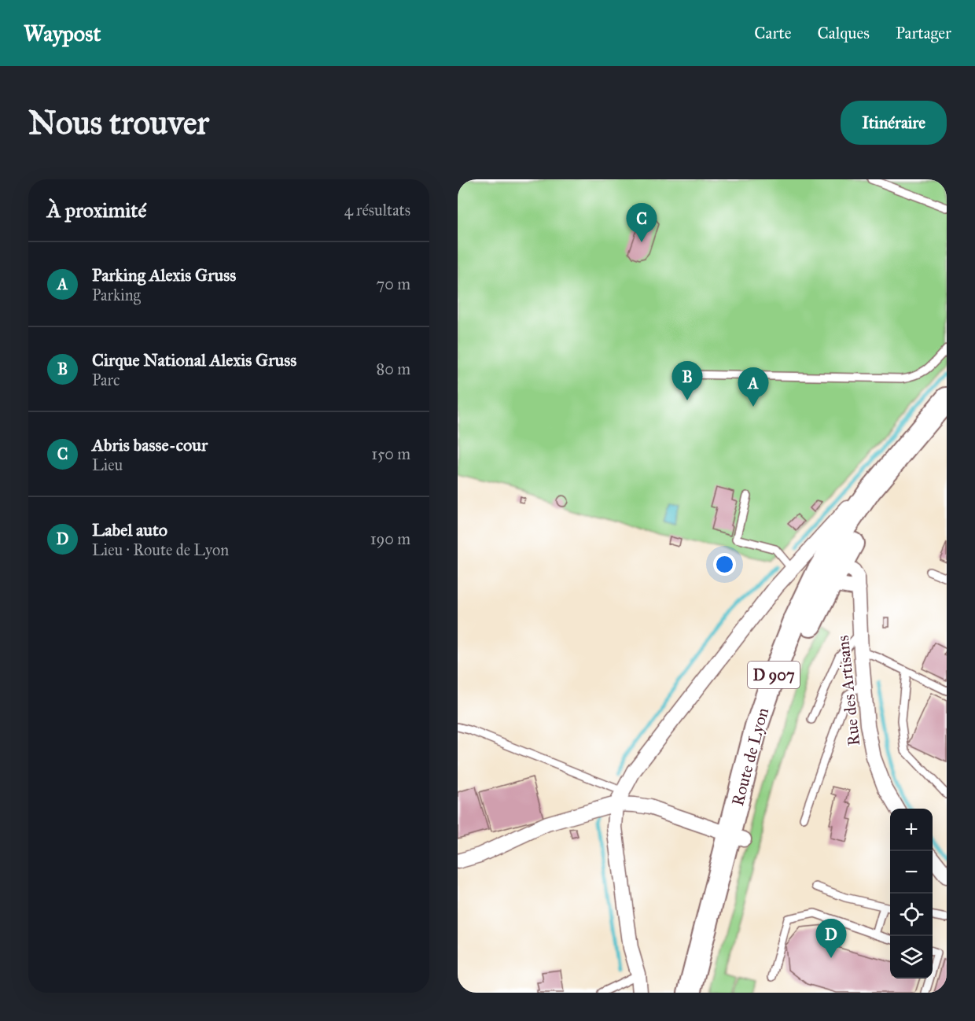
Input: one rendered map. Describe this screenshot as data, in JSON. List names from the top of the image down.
{
  "streets": {
    "main road": ["D 907", "Route de Lyon"],
    "street": ["Rue des Artisans"]
  },
  "crossings": [
    ["Rue des Artisans", "Route de Lyon"]
  ],
  "page": {
    "header": "Waypost",
    "nav": ["Carte", "Calques", "Partager"],
    "buttons": "Itinéraire",
    "title": "Nous trouver",
    "heading": ["À proximité", "4 résultats"],
    "pins": [
      "C",
      "B",
      "A",
      "D"
    ],
    "list": [
      {
        "mark": "A",
        "name": "Parking Alexis Gruss",
        "note": "Parking",
        "value": "70 m"
      },
      {
        "mark": "B",
        "name": "Cirque National Alexis Gruss",
        "note": "Parc",
        "value": "80 m"
      },
      {
        "mark": "C",
        "name": "Abris basse-cour",
        "note": "Lieu",
        "value": "150 m"
      },
      {
        "mark": "D",
        "name": "Label auto",
        "note": "Lieu · Route de Lyon",
        "value": "190 m"
      }
    ],
    "map_buttons": ["+", "−"]
  }
}
